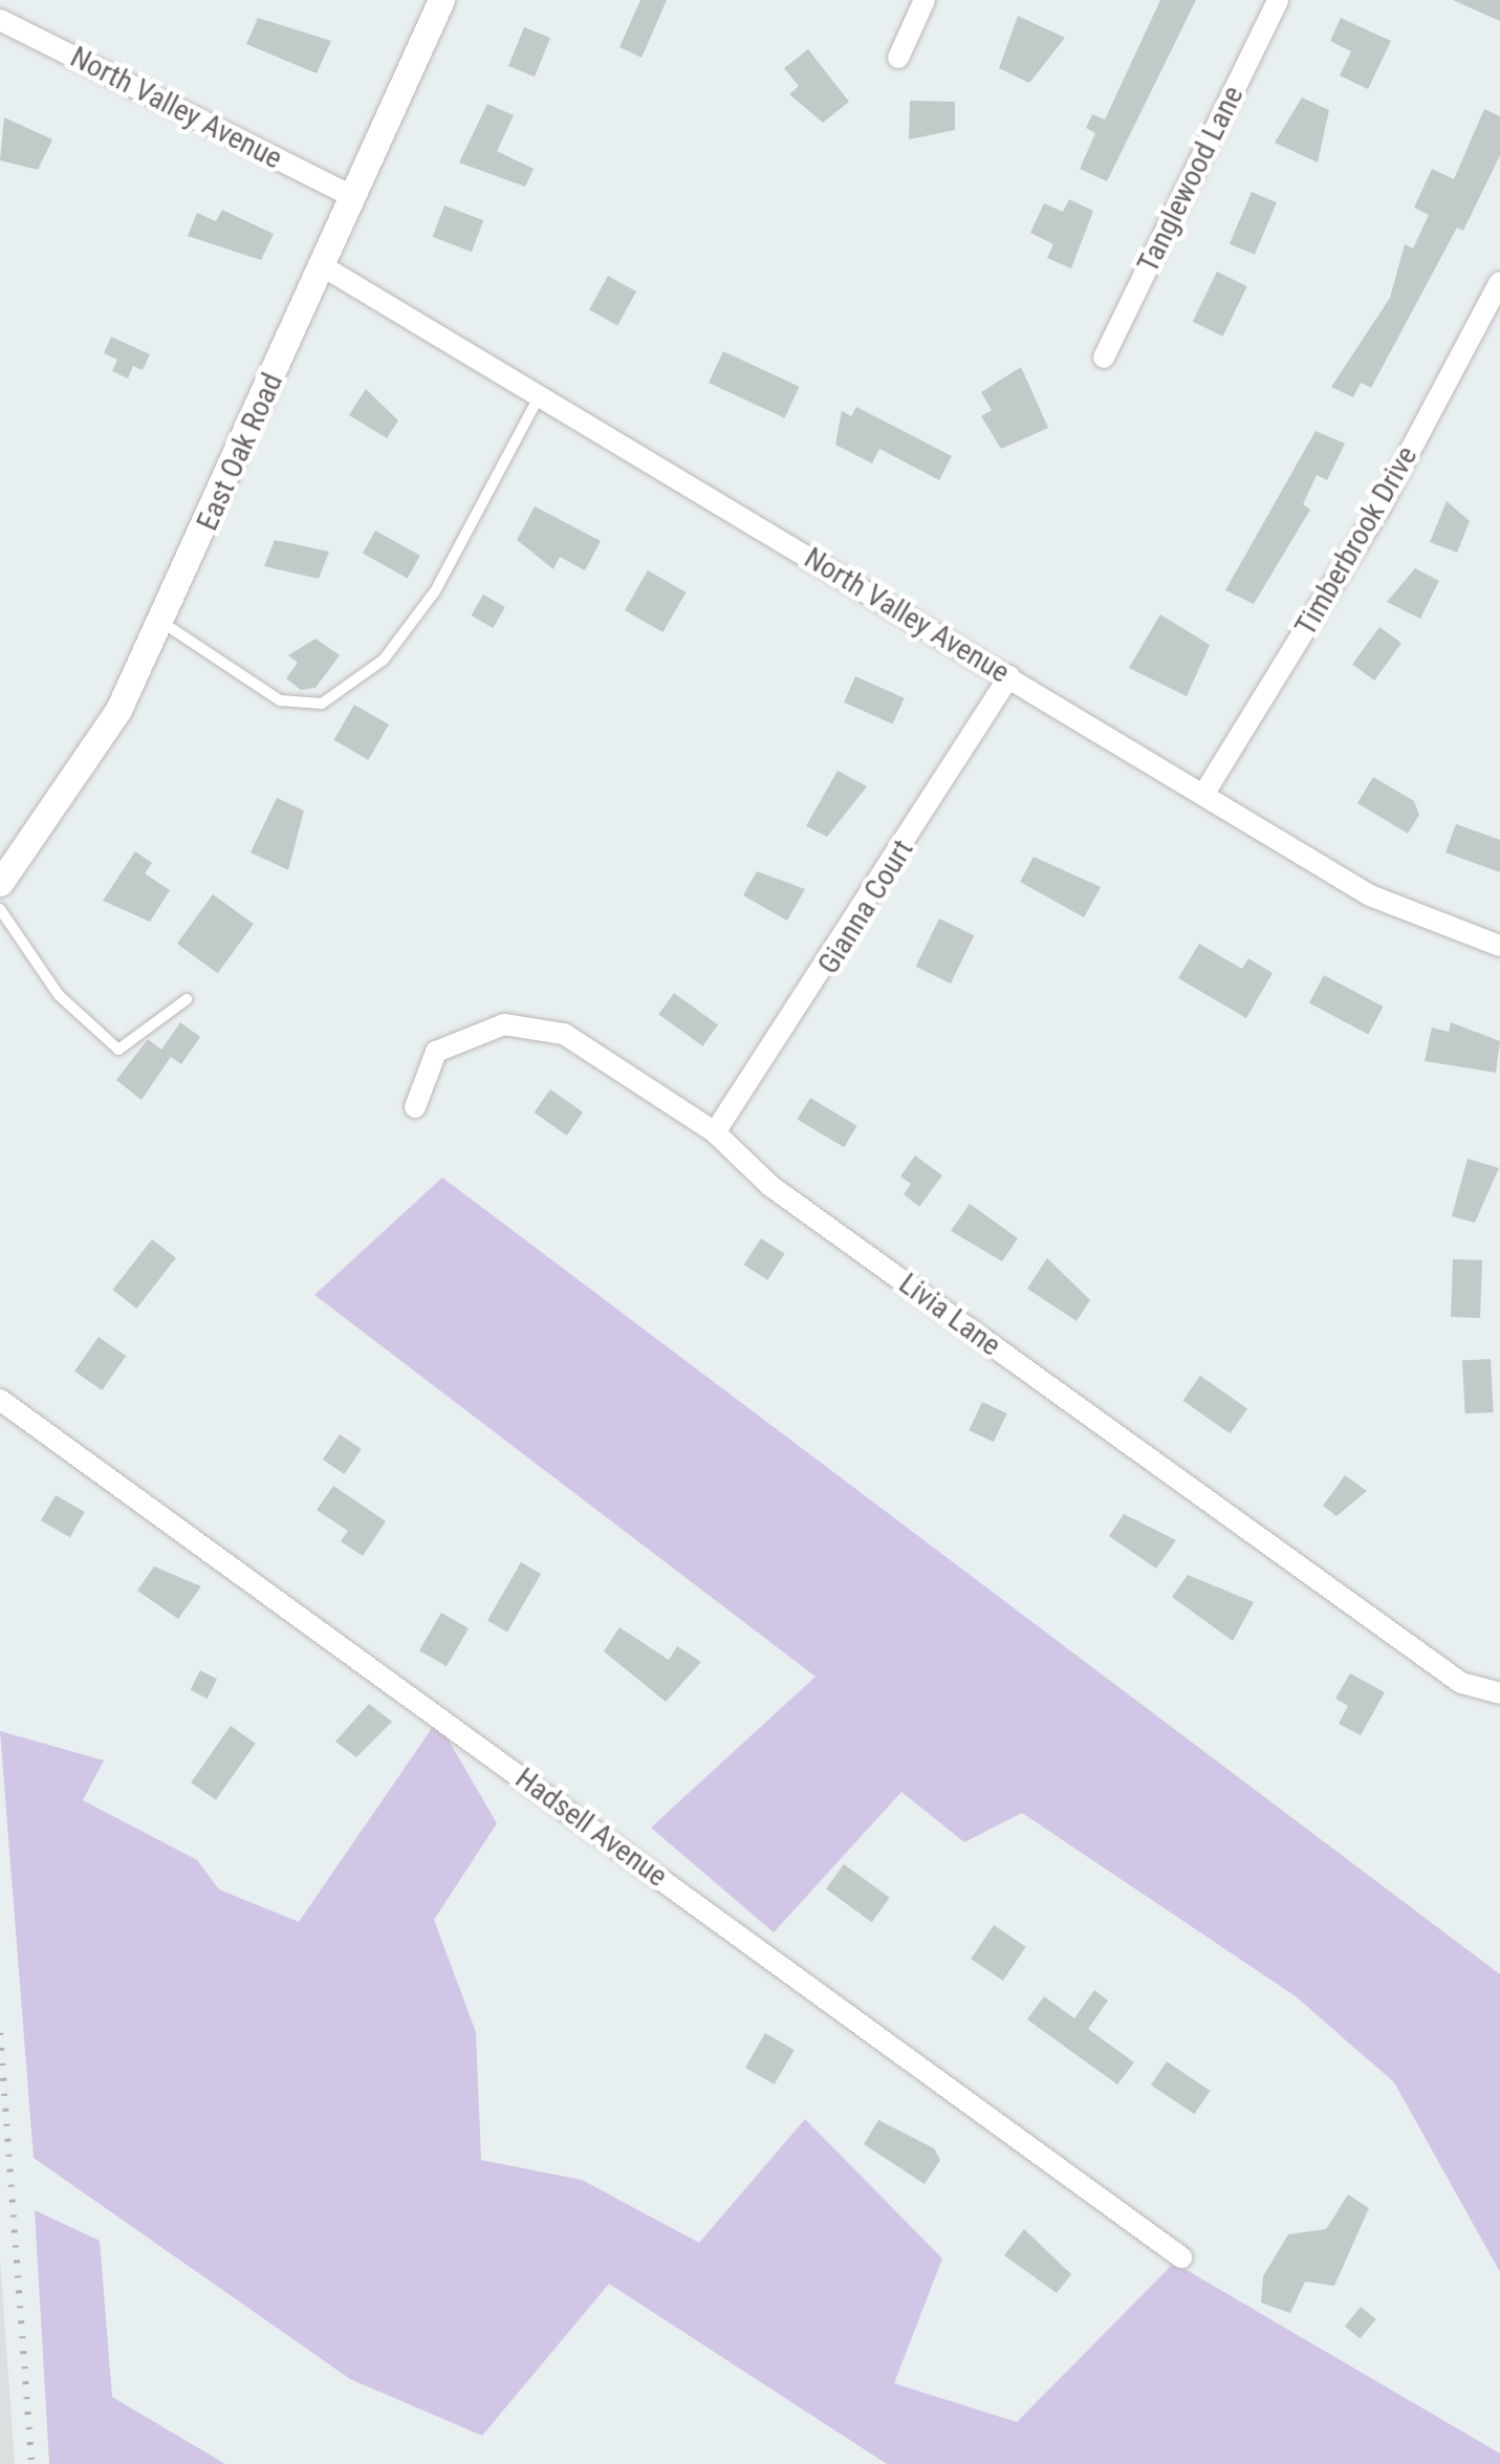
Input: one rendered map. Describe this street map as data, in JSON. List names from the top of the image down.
{
  "streets": {
    "street": [
      "North Valley Avenue",
      "Tanglewood Lane",
      "East Oak Road",
      "Timberbrook Drive",
      "Gianna Court",
      "Livia Lane",
      "Hadsell Avenue"
    ]
  },
  "crossings": [
    ["North Valley Avenue", "East Oak Road"],
    ["North Valley Avenue", "Timberbrook Drive"],
    ["North Valley Avenue", "Gianna Court"],
    ["Gianna Court", "Livia Lane"]
  ]
}
